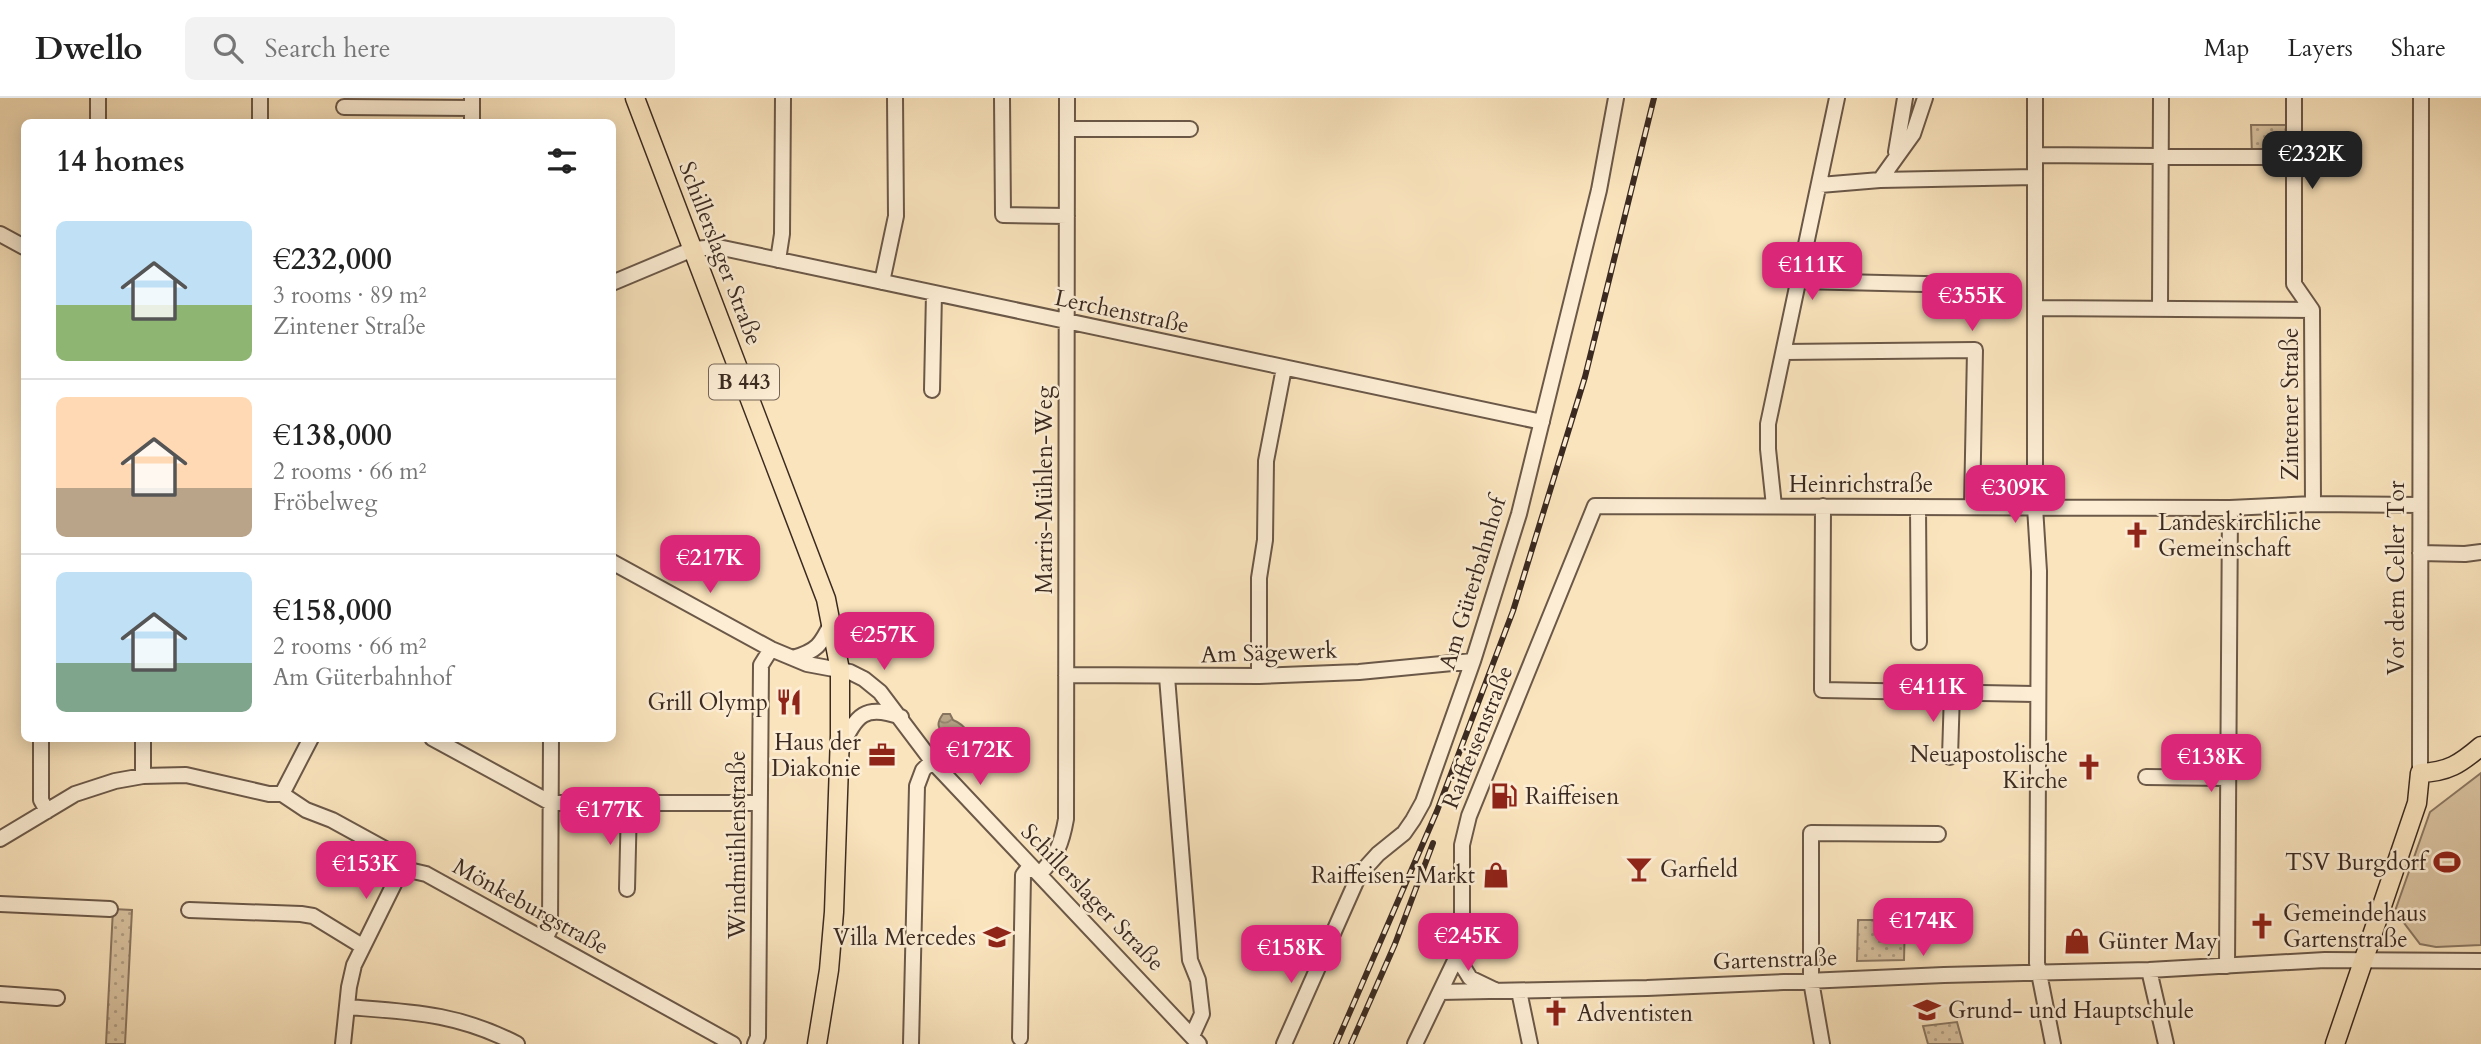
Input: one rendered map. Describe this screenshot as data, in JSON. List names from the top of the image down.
{
  "streets": {
    "main road": ["Schillerslager Straße", "B 443", "Vor dem Celler Tor"],
    "street": [
      "Lerchenstraße",
      "Zintener Straße",
      "Heinrichstraße",
      "Marris-Mühlen-Weg",
      "Am Güterbahnhof",
      "Am Sägewerk",
      "Raiffeisenstraße",
      "Windmühlenstraße",
      "Mönkeburgstraße",
      "Gartenstraße"
    ]
  },
  "crossings": [
    ["Schillerslager Straße", "Lerchenstraße"],
    ["Schillerslager Straße", "B 443"],
    ["Schillerslager Straße", "Marris-Mühlen-Weg"],
    ["Lerchenstraße", "Marris-Mühlen-Weg"],
    ["Lerchenstraße", "Am Güterbahnhof"],
    ["Zintener Straße", "Heinrichstraße"],
    ["Heinrichstraße", "Vor dem Celler Tor"],
    ["Heinrichstraße", "Raiffeisenstraße"],
    ["Marris-Mühlen-Weg", "Am Sägewerk"],
    ["Vor dem Celler Tor", "Gartenstraße"],
    ["Am Güterbahnhof", "Am Sägewerk"],
    ["Raiffeisenstraße", "Gartenstraße"]
  ],
  "places": {
    "church": [
      "Landeskirchliche Gemeinschaft",
      "Neuapostolische Kirche",
      "Gemeindehaus Gartenstraße",
      "Adventisten"
    ],
    "restaurant": ["Grill Olymp"],
    "office": ["Haus der Diakonie"],
    "fuel station": ["Raiffeisen"],
    "sports": ["TSV Burgdorf"],
    "bar": ["Garfield"],
    "shop": ["Raiffeisen-Markt", "Günter May"],
    "school or university": ["Villa Mercedes", "Grund- und Hauptschule"]
  },
  "page": {
    "header": "Dwello",
    "search": "Search here",
    "nav": ["Map", "Layers", "Share"],
    "heading": "14 homes",
    "price": [
      "€232K",
      "€111K",
      "€355K",
      "€309K",
      "€217K",
      "€257K",
      "€411K",
      "€172K",
      "€138K",
      "€177K",
      "€153K",
      "€174K",
      "€245K",
      "€158K"
    ],
    "list": [
      {
        "name": "€232,000",
        "note": "3 rooms · 89 m² · Zintener Straße"
      },
      {
        "name": "€138,000",
        "note": "2 rooms · 66 m² · Fröbelweg"
      },
      {
        "name": "€158,000",
        "note": "2 rooms · 66 m² · Am Güterbahnhof"
      }
    ]
  }
}
